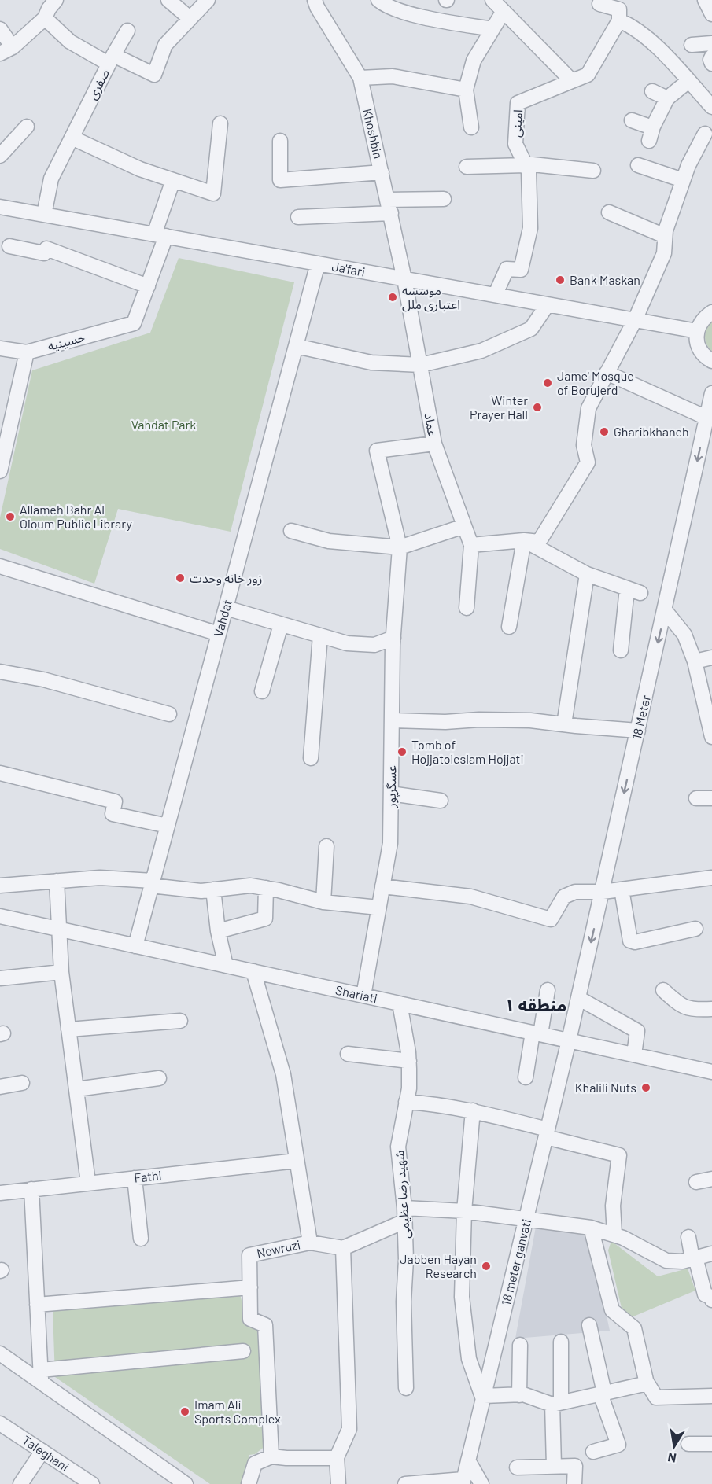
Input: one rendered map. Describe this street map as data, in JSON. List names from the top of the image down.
{
  "streets": {
    "street": [
      "صفری",
      "امینی",
      "Khoshbin",
      "Ja'fari",
      "حسینیه",
      "عماد",
      "Vahdat",
      "18 Meter",
      "عسگرپور",
      "Shariati",
      "Fathi",
      "شهید رضا عظیمی",
      "Nowruzi",
      "18 meter ganvati",
      "Taleghani"
    ]
  },
  "crossings": [
    ["صفری", "Ja'fari"],
    ["امینی", "Ja'fari"],
    ["Khoshbin", "Ja'fari"],
    ["Khoshbin", "عماد"],
    ["Ja'fari", "حسینیه"],
    ["Ja'fari", "عماد"],
    ["Ja'fari", "Vahdat"],
    ["عماد", "عسگرپور"],
    ["Vahdat", "Shariati"],
    ["18 Meter", "Shariati"],
    ["18 Meter", "18 meter ganvati"],
    ["عسگرپور", "Shariati"],
    ["Shariati", "شهید رضا عظیمی"],
    ["Shariati", "Nowruzi"],
    ["Shariati", "18 meter ganvati"],
    ["Fathi", "Nowruzi"]
  ],
  "districts": ["منطقه ۱"],
  "parks": ["Vahdat Park"],
  "places": [
    "Bank Maskan",
    "موسسه اعتباری ملل",
    "Jame' Mosque of Borujerd",
    "Winter Prayer Hall",
    "Gharibkhaneh",
    "Allameh Bahr Al Oloum Public Library",
    "زور خانه وحدت",
    "Tomb of Hojjatoleslam Hojjati",
    "Khalili Nuts",
    "Jabben Hayan Research",
    "Imam Ali Sports Complex"
  ],
  "north": "bottom"
}
